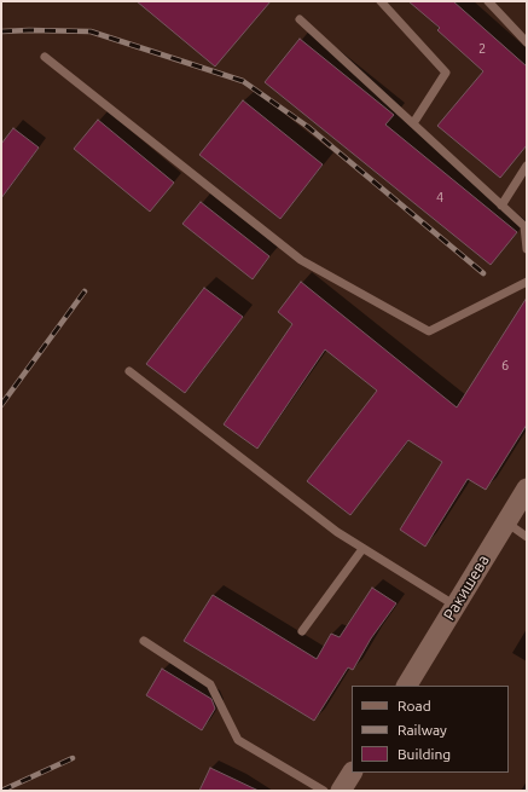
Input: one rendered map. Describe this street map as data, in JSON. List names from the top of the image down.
{
  "streets": {
    "street": ["Ракишева"]
  },
  "house_numbers": ["2", "4", "6"],
  "legend": ["Road", "Railway", "Building"]
}
